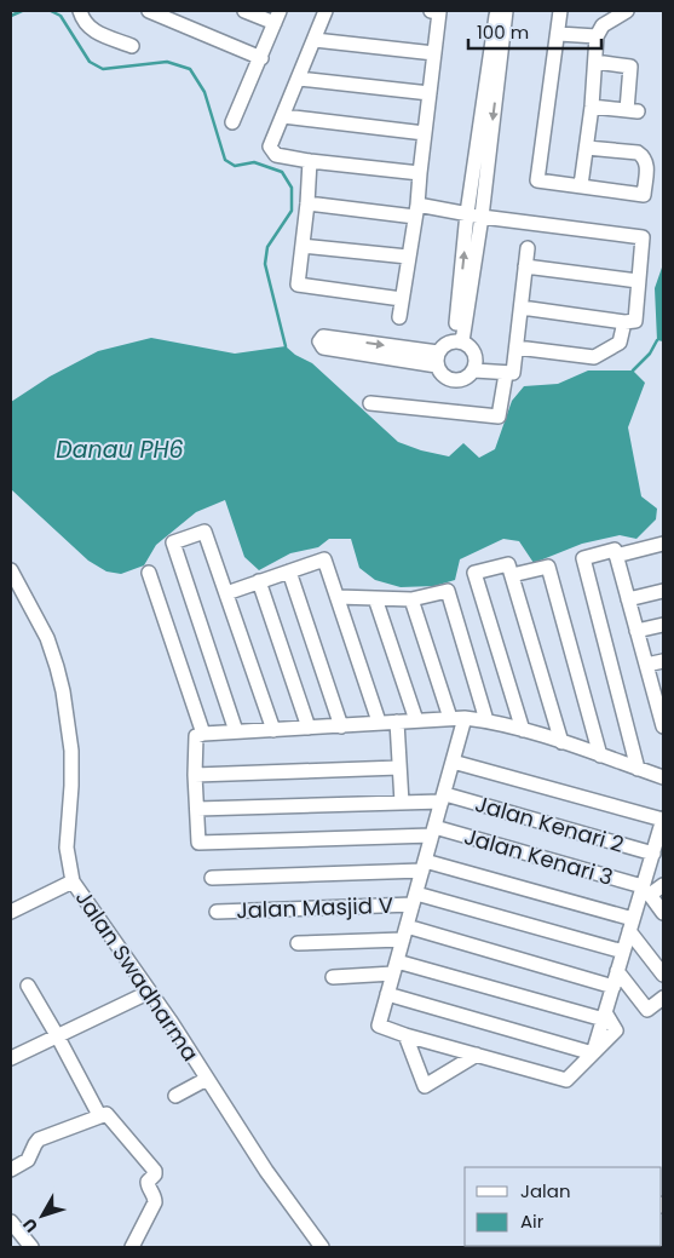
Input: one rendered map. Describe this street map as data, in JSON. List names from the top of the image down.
{
  "streets": {
    "street": [
      "Jalan Kenari 2",
      "Jalan Kenari 3",
      "Jalan Masjid V",
      "Jalan Swadharma"
    ]
  },
  "crossings": [
    ["Jalan Kenari 2", "Jalan Kenari 3"]
  ],
  "water": ["Danau PH6"],
  "legend": ["Jalan", "Air"],
  "scale_bar": "100 m",
  "north": "bottom left"
}
